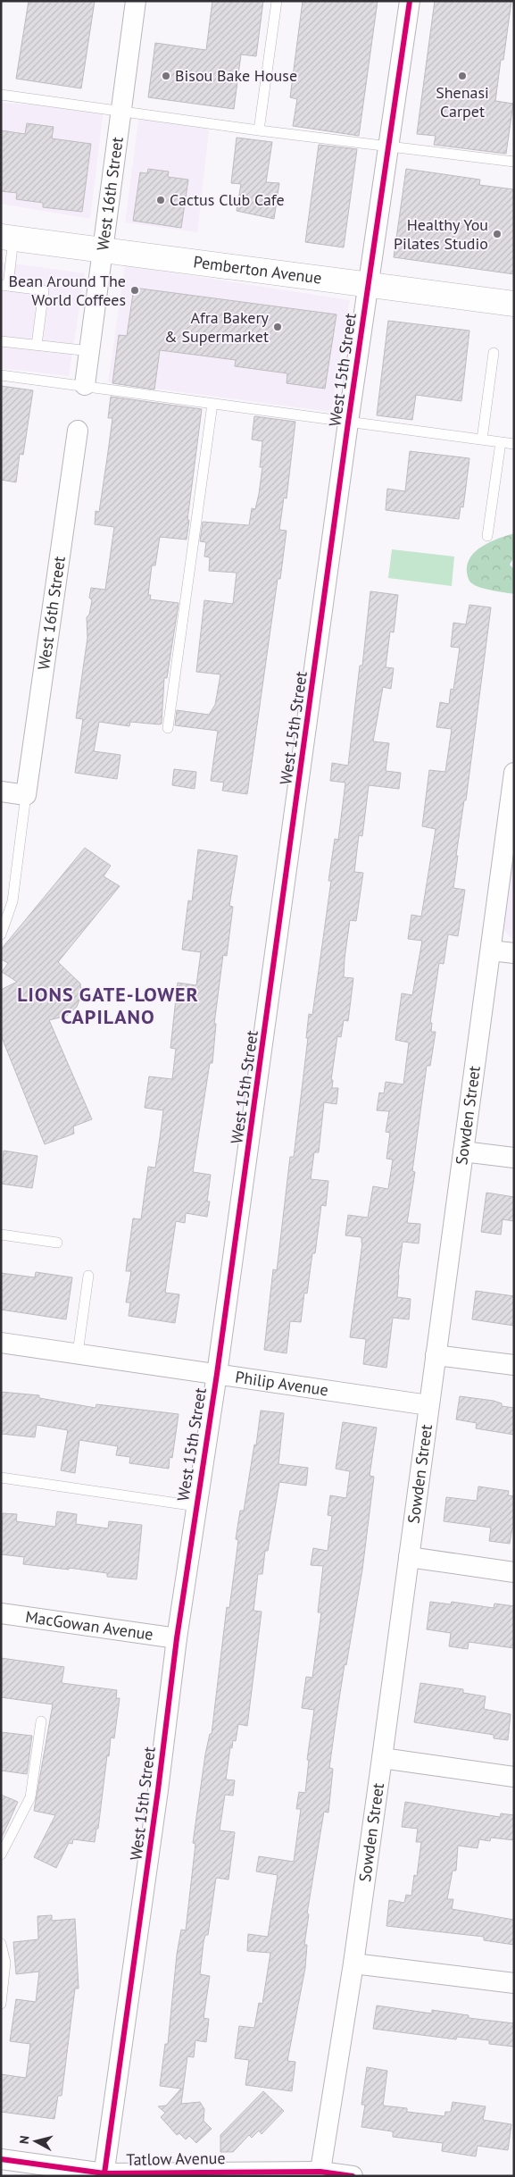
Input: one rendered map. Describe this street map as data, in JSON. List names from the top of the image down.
{
  "streets": {
    "street": [
      "West 16th Street",
      "Pemberton Avenue",
      "West 15th Street",
      "Sowden Street",
      "Philip Avenue",
      "MacGowan Avenue",
      "Tatlow Avenue"
    ]
  },
  "crossings": [
    ["West 16th Street", "Pemberton Avenue"],
    ["Pemberton Avenue", "West 15th Street"],
    ["West 15th Street", "Philip Avenue"],
    ["West 15th Street", "MacGowan Avenue"],
    ["West 15th Street", "Tatlow Avenue"],
    ["Sowden Street", "Philip Avenue"],
    ["Sowden Street", "Tatlow Avenue"]
  ],
  "districts": ["LIONS GATE-LOWER CAPILANO"],
  "places": [
    "Bisou Bake House",
    "Shenasi Carpet",
    "Cactus Club Cafe",
    "Healthy You Pilates Studio",
    "Bean Around The World Coffees",
    "Afra Bakery & Supermarket"
  ],
  "north": "left"
}
